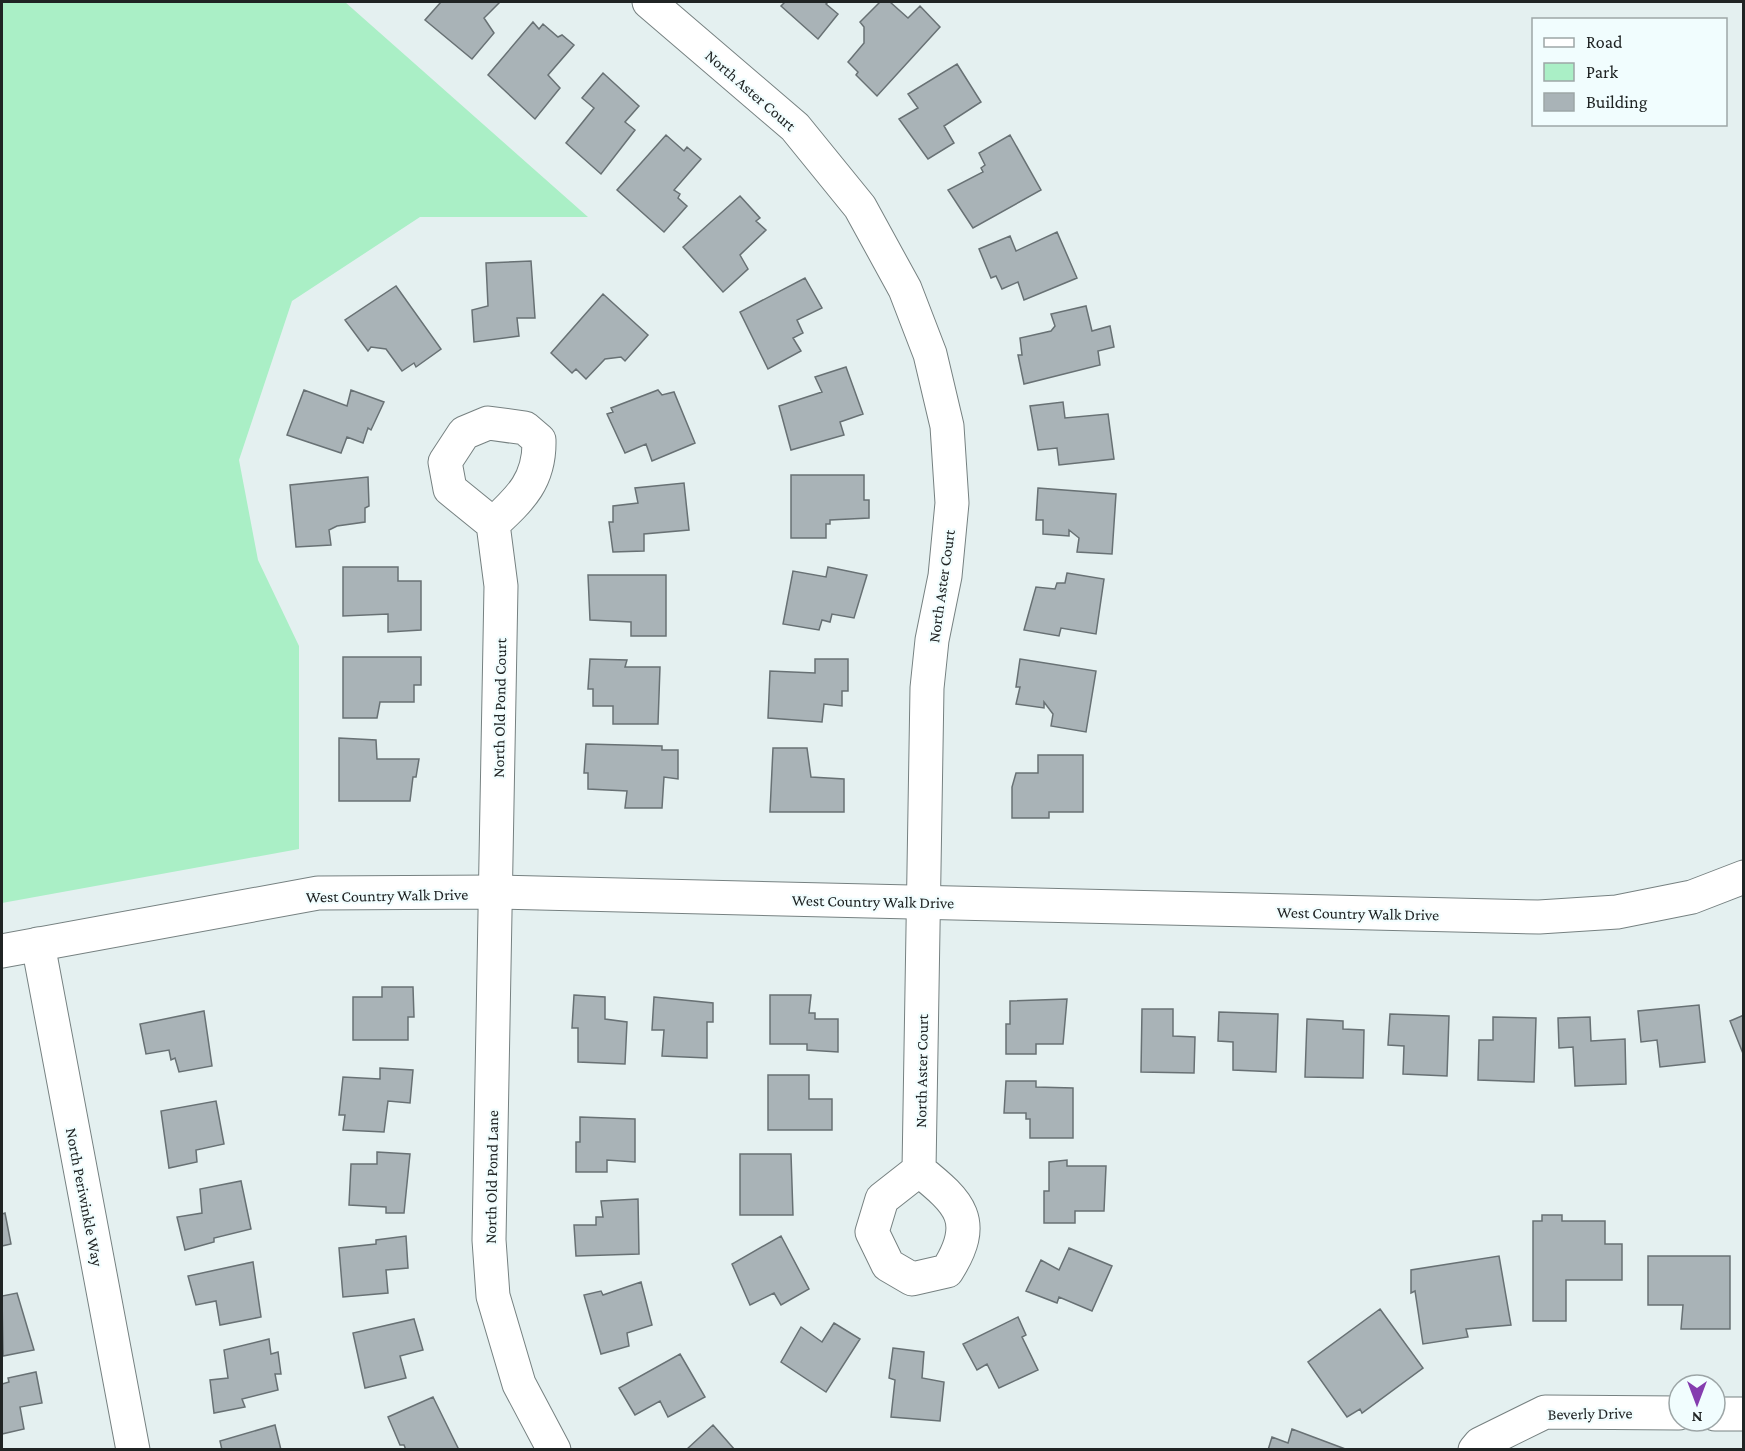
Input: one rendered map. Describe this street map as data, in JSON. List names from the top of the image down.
{
  "streets": {
    "street": [
      "North Aster Court",
      "North Old Pond Court",
      "West Country Walk Drive",
      "North Old Pond Lane",
      "North Periwinkle Way",
      "Beverly Drive"
    ]
  },
  "crossings": [
    ["North Aster Court", "West Country Walk Drive"],
    ["North Old Pond Court", "West Country Walk Drive"],
    ["North Old Pond Court", "North Old Pond Lane"],
    ["West Country Walk Drive", "North Old Pond Lane"],
    ["West Country Walk Drive", "North Periwinkle Way"]
  ],
  "legend": ["Road", "Park", "Building"],
  "north": "bottom"
}
